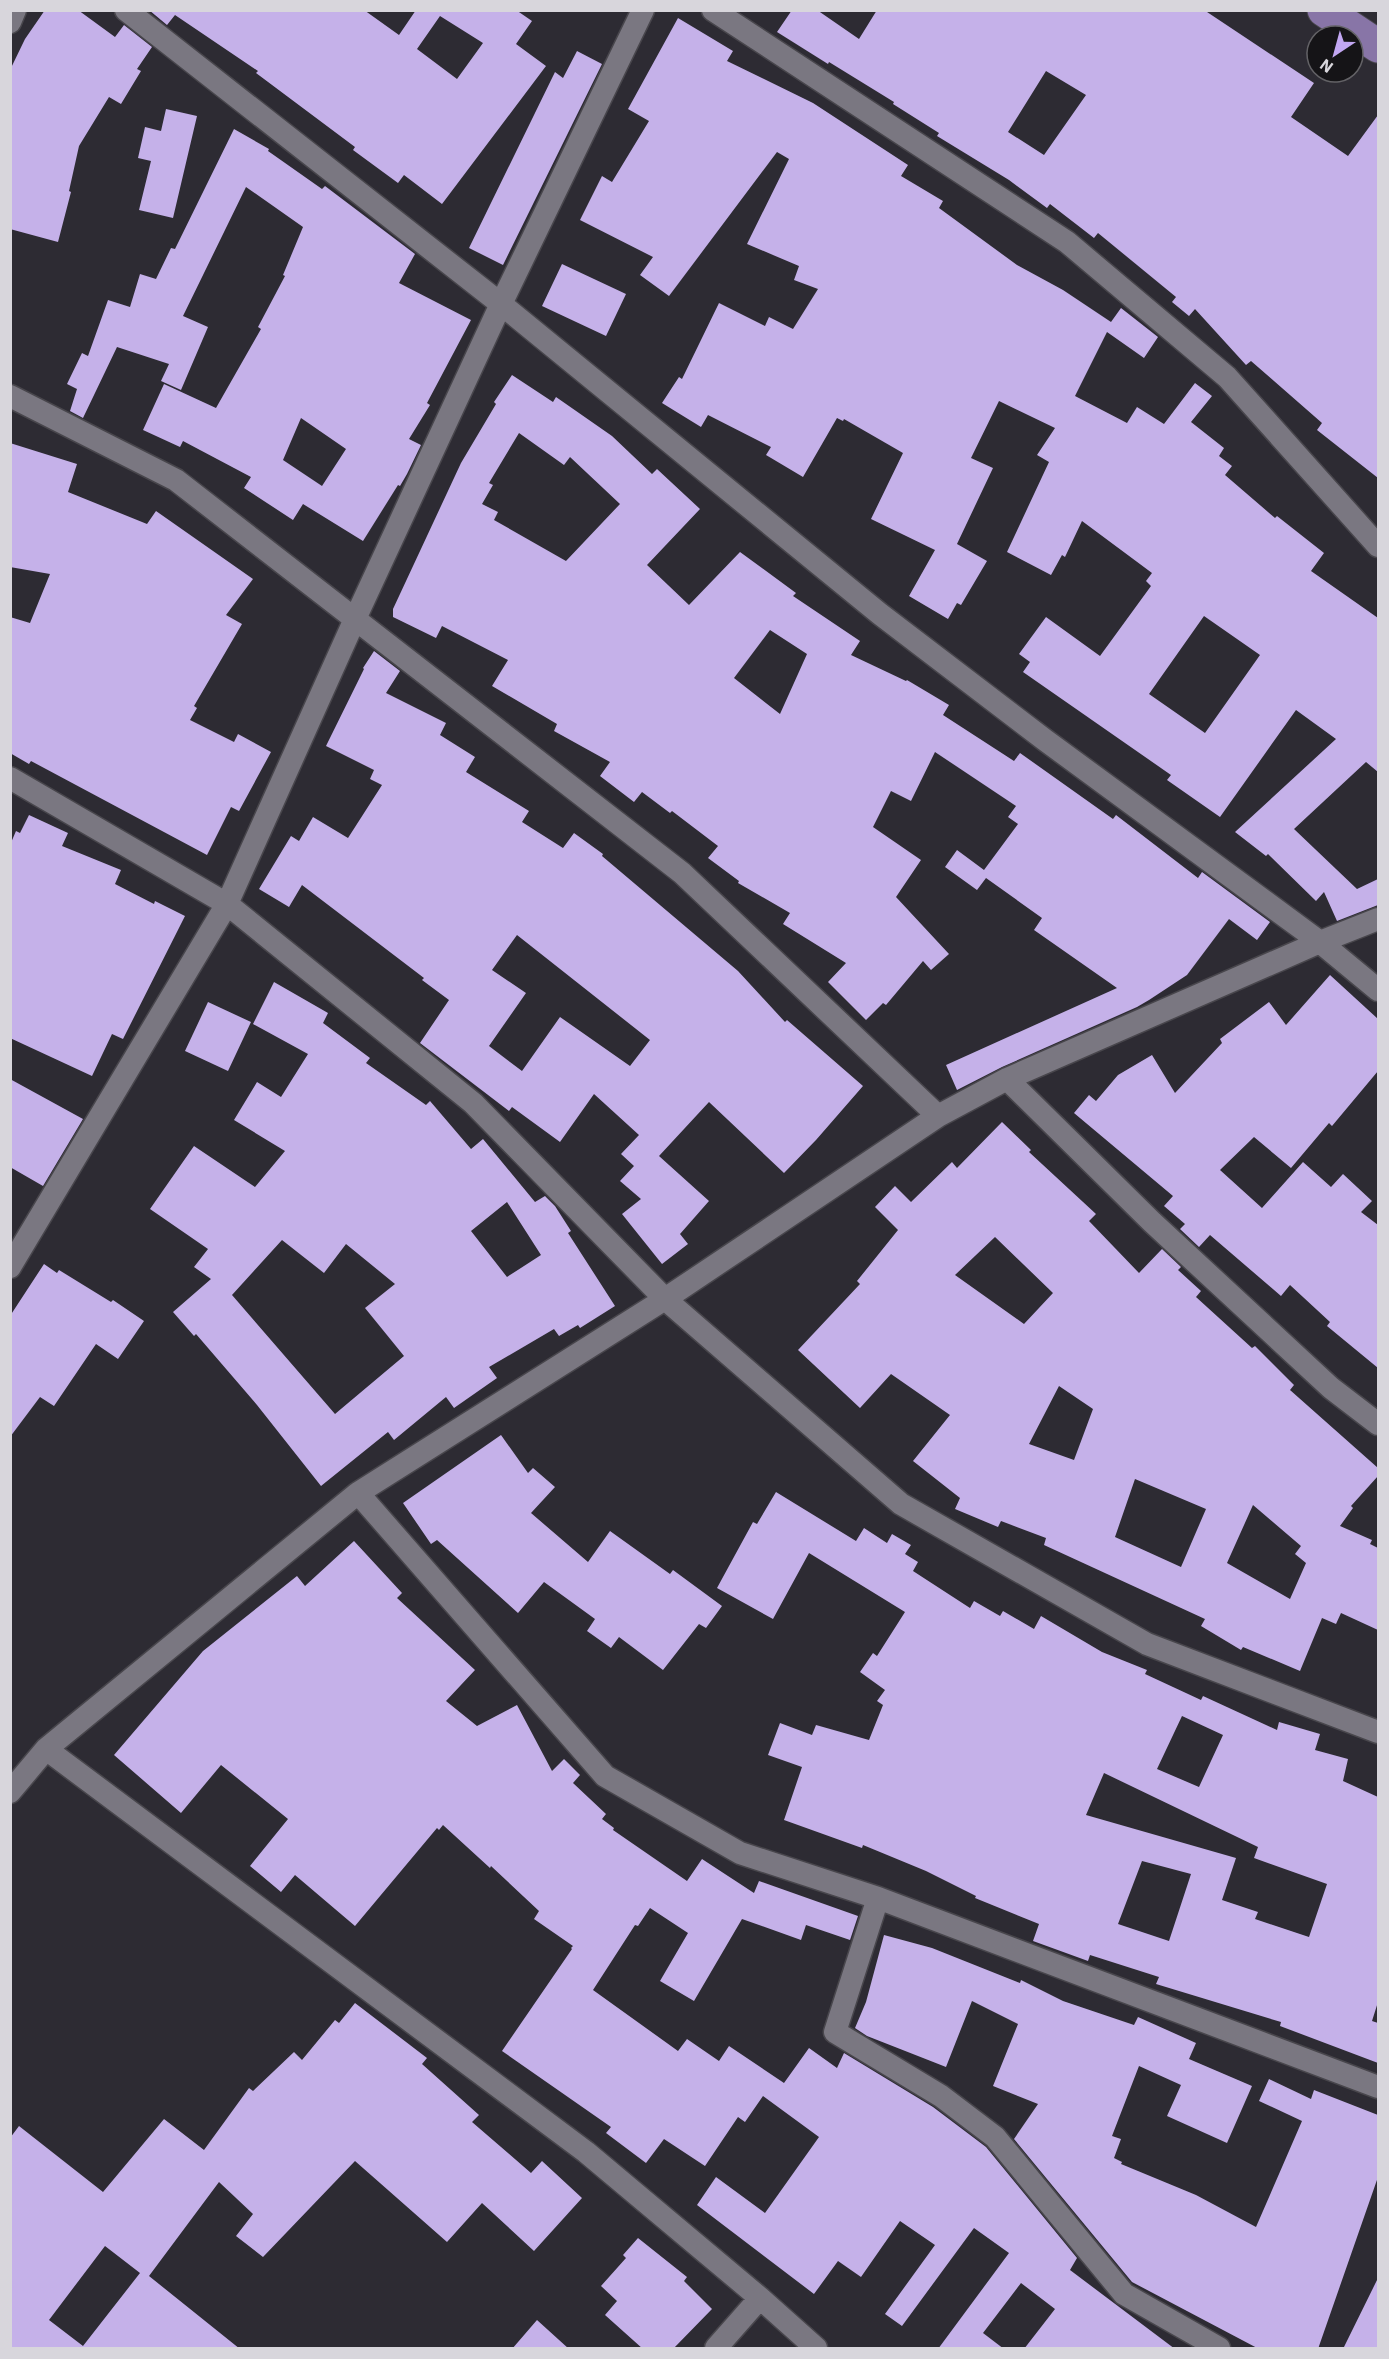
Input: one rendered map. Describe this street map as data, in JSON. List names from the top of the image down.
{
  "north": "bottom left"
}
